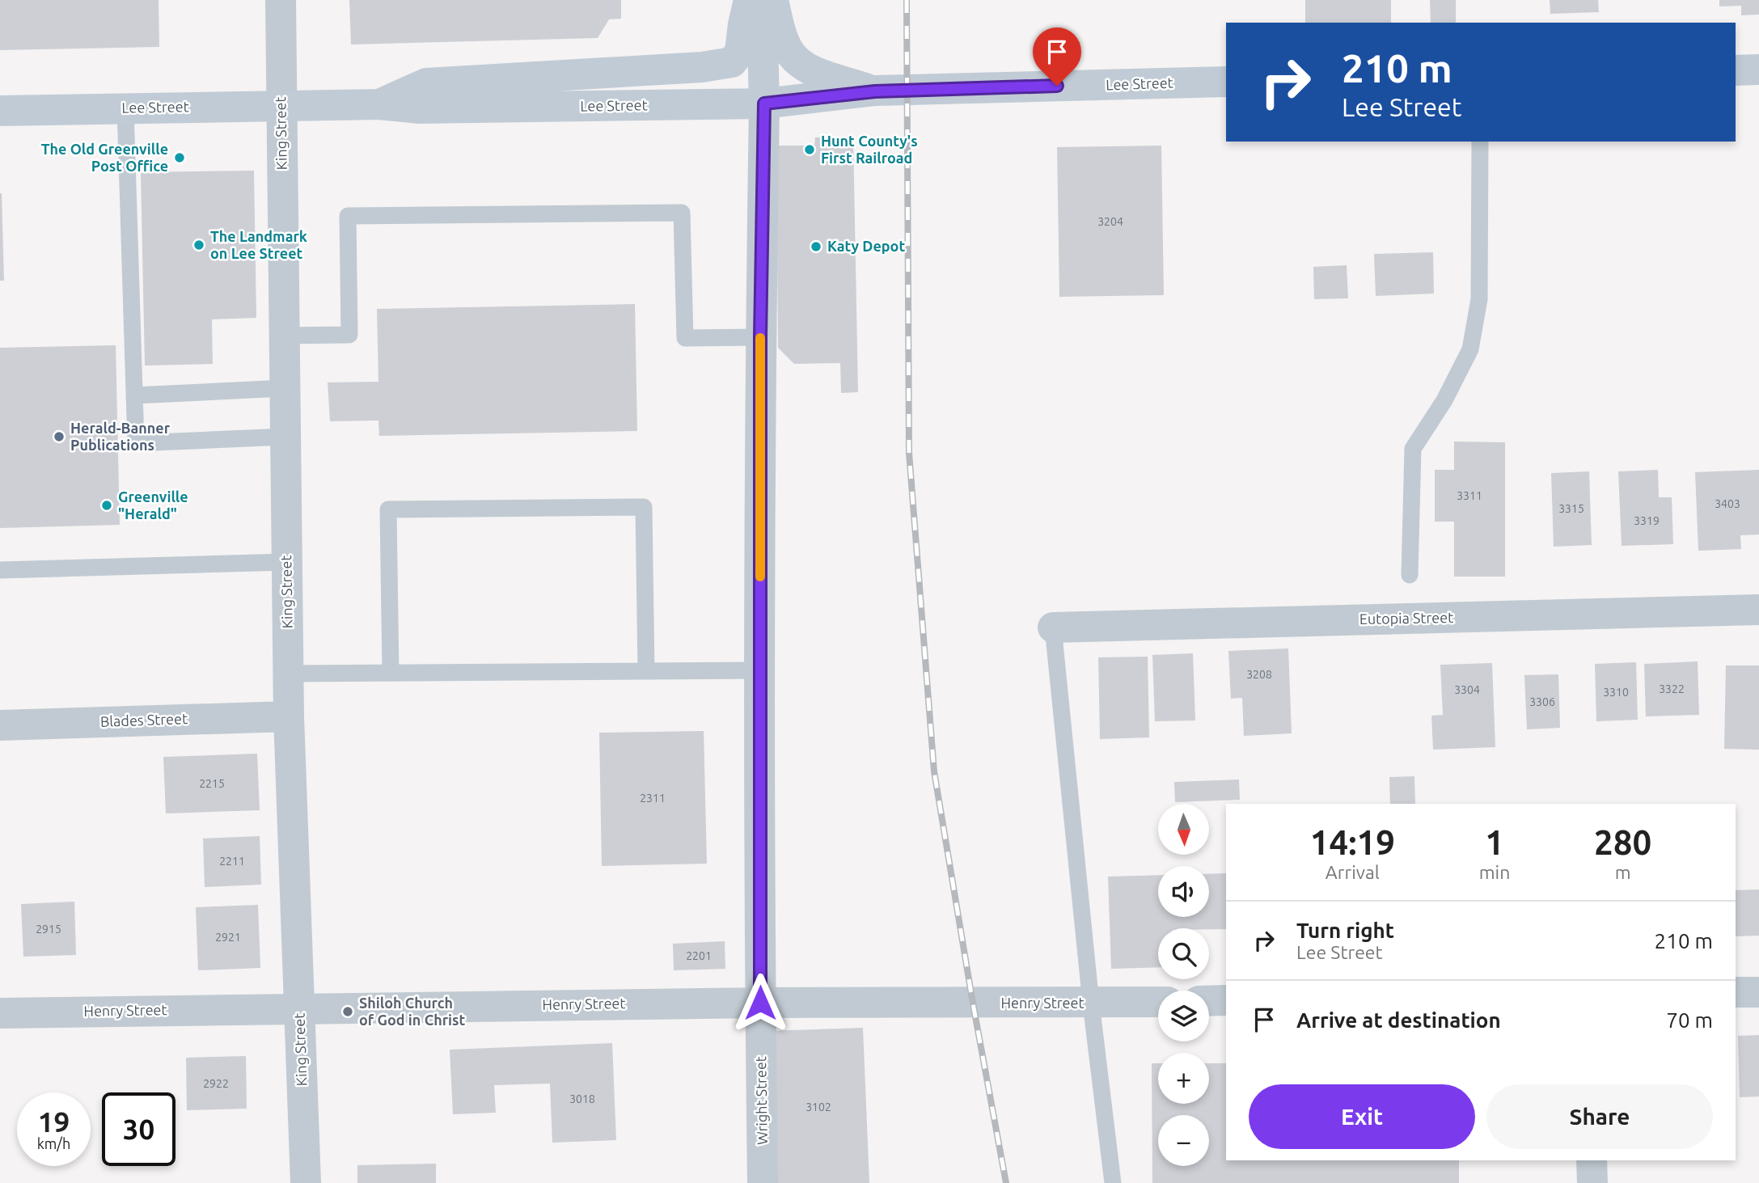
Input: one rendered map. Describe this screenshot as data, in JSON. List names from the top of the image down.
{
  "streets": {
    "main road": ["Lee Street", "Wright Street"],
    "street": [
      "King Street",
      "Eutopia Street",
      "Blades Street",
      "Henry Street"
    ]
  },
  "crossings": [
    ["Lee Street", "King Street"],
    ["Lee Street", "Wright Street"],
    ["King Street", "Blades Street"],
    ["King Street", "Henry Street"],
    ["Henry Street", "Wright Street"]
  ],
  "places": [
    "Hunt County's First Railroad",
    "The Old Greenville Post Office",
    "The Landmark on Lee Street",
    "Katy Depot",
    "Herald-Banner Publications",
    "Greenville \"Herald\"",
    "Shiloh Church of God in Christ"
  ],
  "house_numbers": [
    "3204",
    "3311",
    "3403",
    "3315",
    "3319",
    "3208",
    "3322",
    "3304",
    "3310",
    "3306",
    "2215",
    "2311",
    "2211",
    "2915",
    "2921",
    "2201",
    "2922",
    "3018",
    "3102"
  ],
  "north": "bottom",
  "page": {
    "turn": ["210 m", "Lee Street"],
    "map_buttons": ["+", "−"],
    "eta": [
      "14:19",
      "Arrival",
      "1",
      "min",
      "280",
      "m"
    ],
    "list": [
      {
        "name": "Turn right",
        "note": "Lee Street",
        "value": "210 m"
      },
      {
        "name": "Arrive at destination",
        "value": "70 m"
      }
    ],
    "buttons": ["Exit", "Share"],
    "speed": "19 km/h",
    "limit": "30"
  }
}
